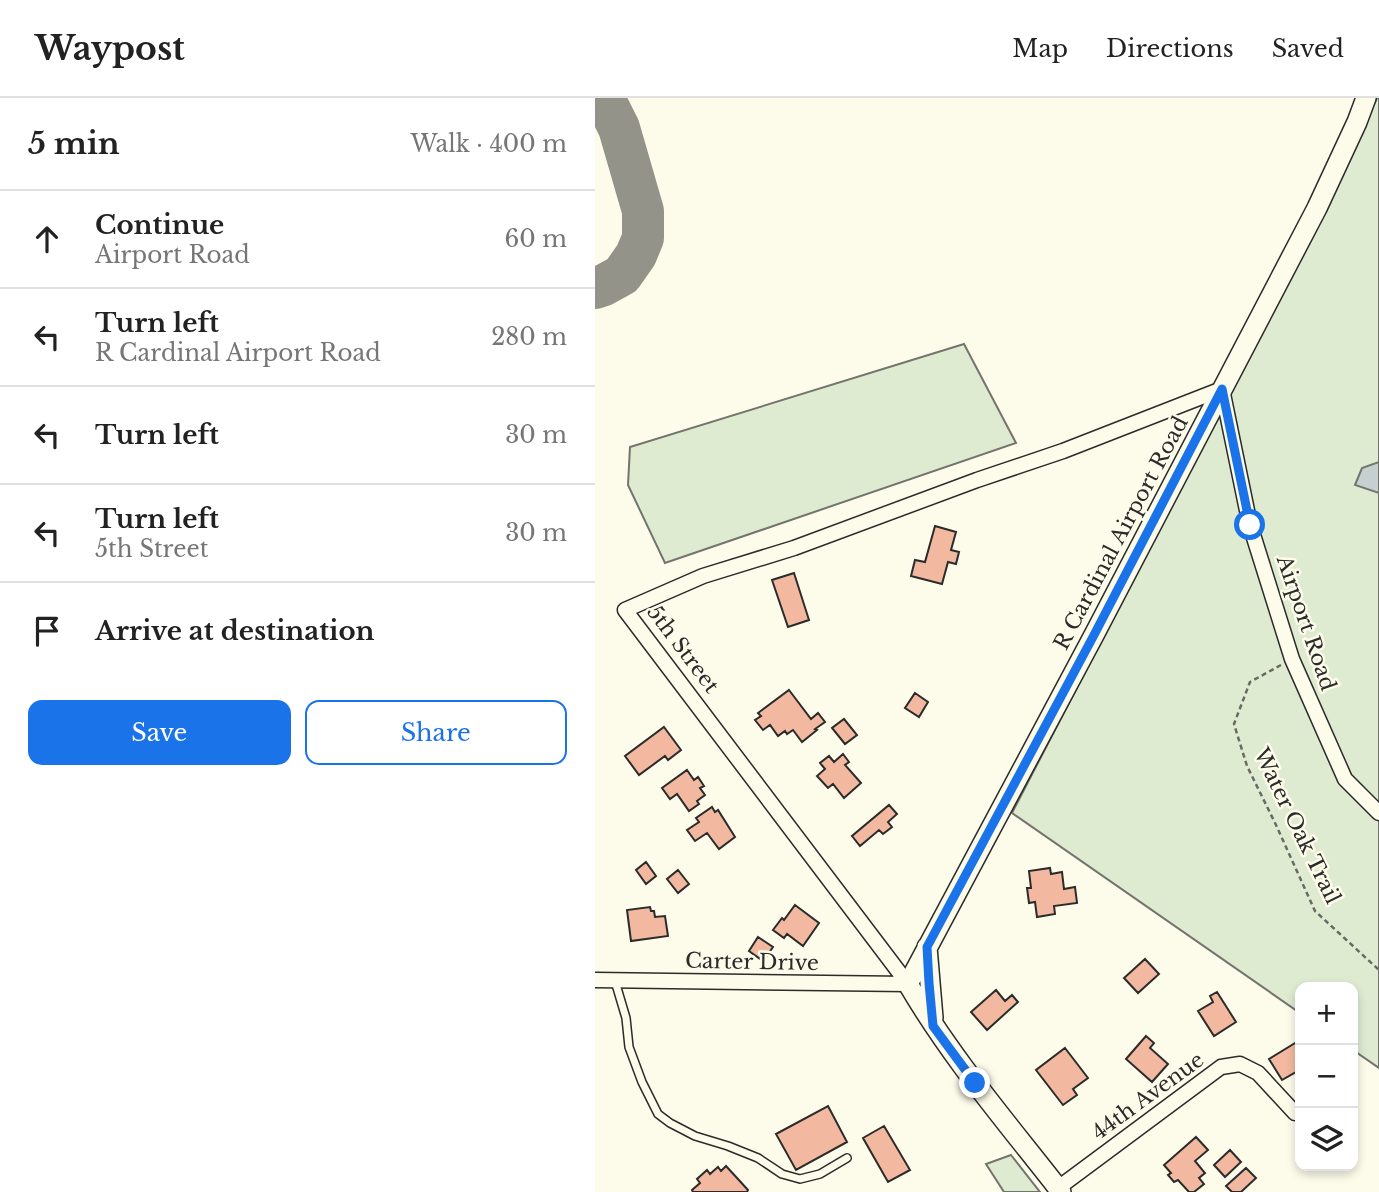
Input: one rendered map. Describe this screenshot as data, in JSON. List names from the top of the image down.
{
  "streets": {
    "main road": ["R Cardinal Airport Road", "5th Street"],
    "street": ["Airport Road", "Carter Drive", "44th Avenue"],
    "path": ["Water Oak Trail"]
  },
  "crossings": [
    ["R Cardinal Airport Road", "Airport Road"],
    ["R Cardinal Airport Road", "5th Street"],
    ["R Cardinal Airport Road", "Carter Drive"],
    ["Airport Road", "5th Street"],
    ["Airport Road", "Water Oak Trail"],
    ["5th Street", "Carter Drive"],
    ["5th Street", "44th Avenue"]
  ],
  "page": {
    "header": "Waypost",
    "nav": ["Map", "Directions", "Saved"],
    "heading": ["5 min", "Walk · 400 m"],
    "list": [
      ["Continue", "Airport Road", "60 m"],
      ["Turn left", "R Cardinal Airport Road", "280 m"],
      ["Turn left", "30 m"],
      ["Turn left", "5th Street", "30 m"],
      "Arrive at destination"
    ],
    "buttons": ["Save", "Share"],
    "map_buttons": ["+", "−"]
  }
}
